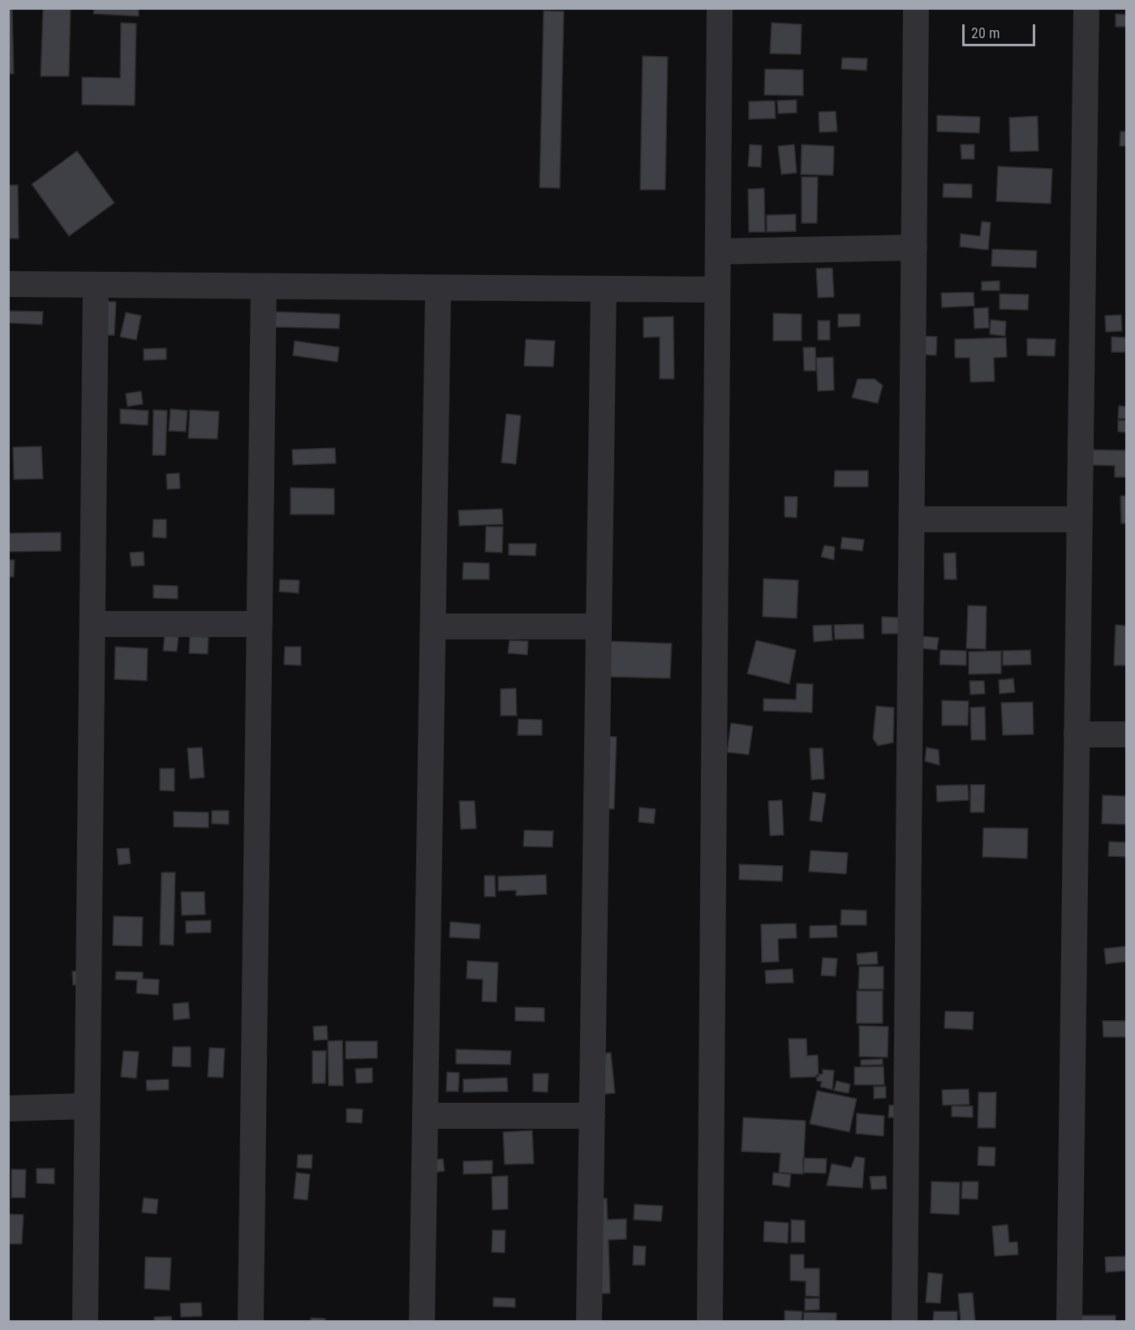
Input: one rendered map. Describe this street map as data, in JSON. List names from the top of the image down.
{
  "scale_bar": "20 m"
}
